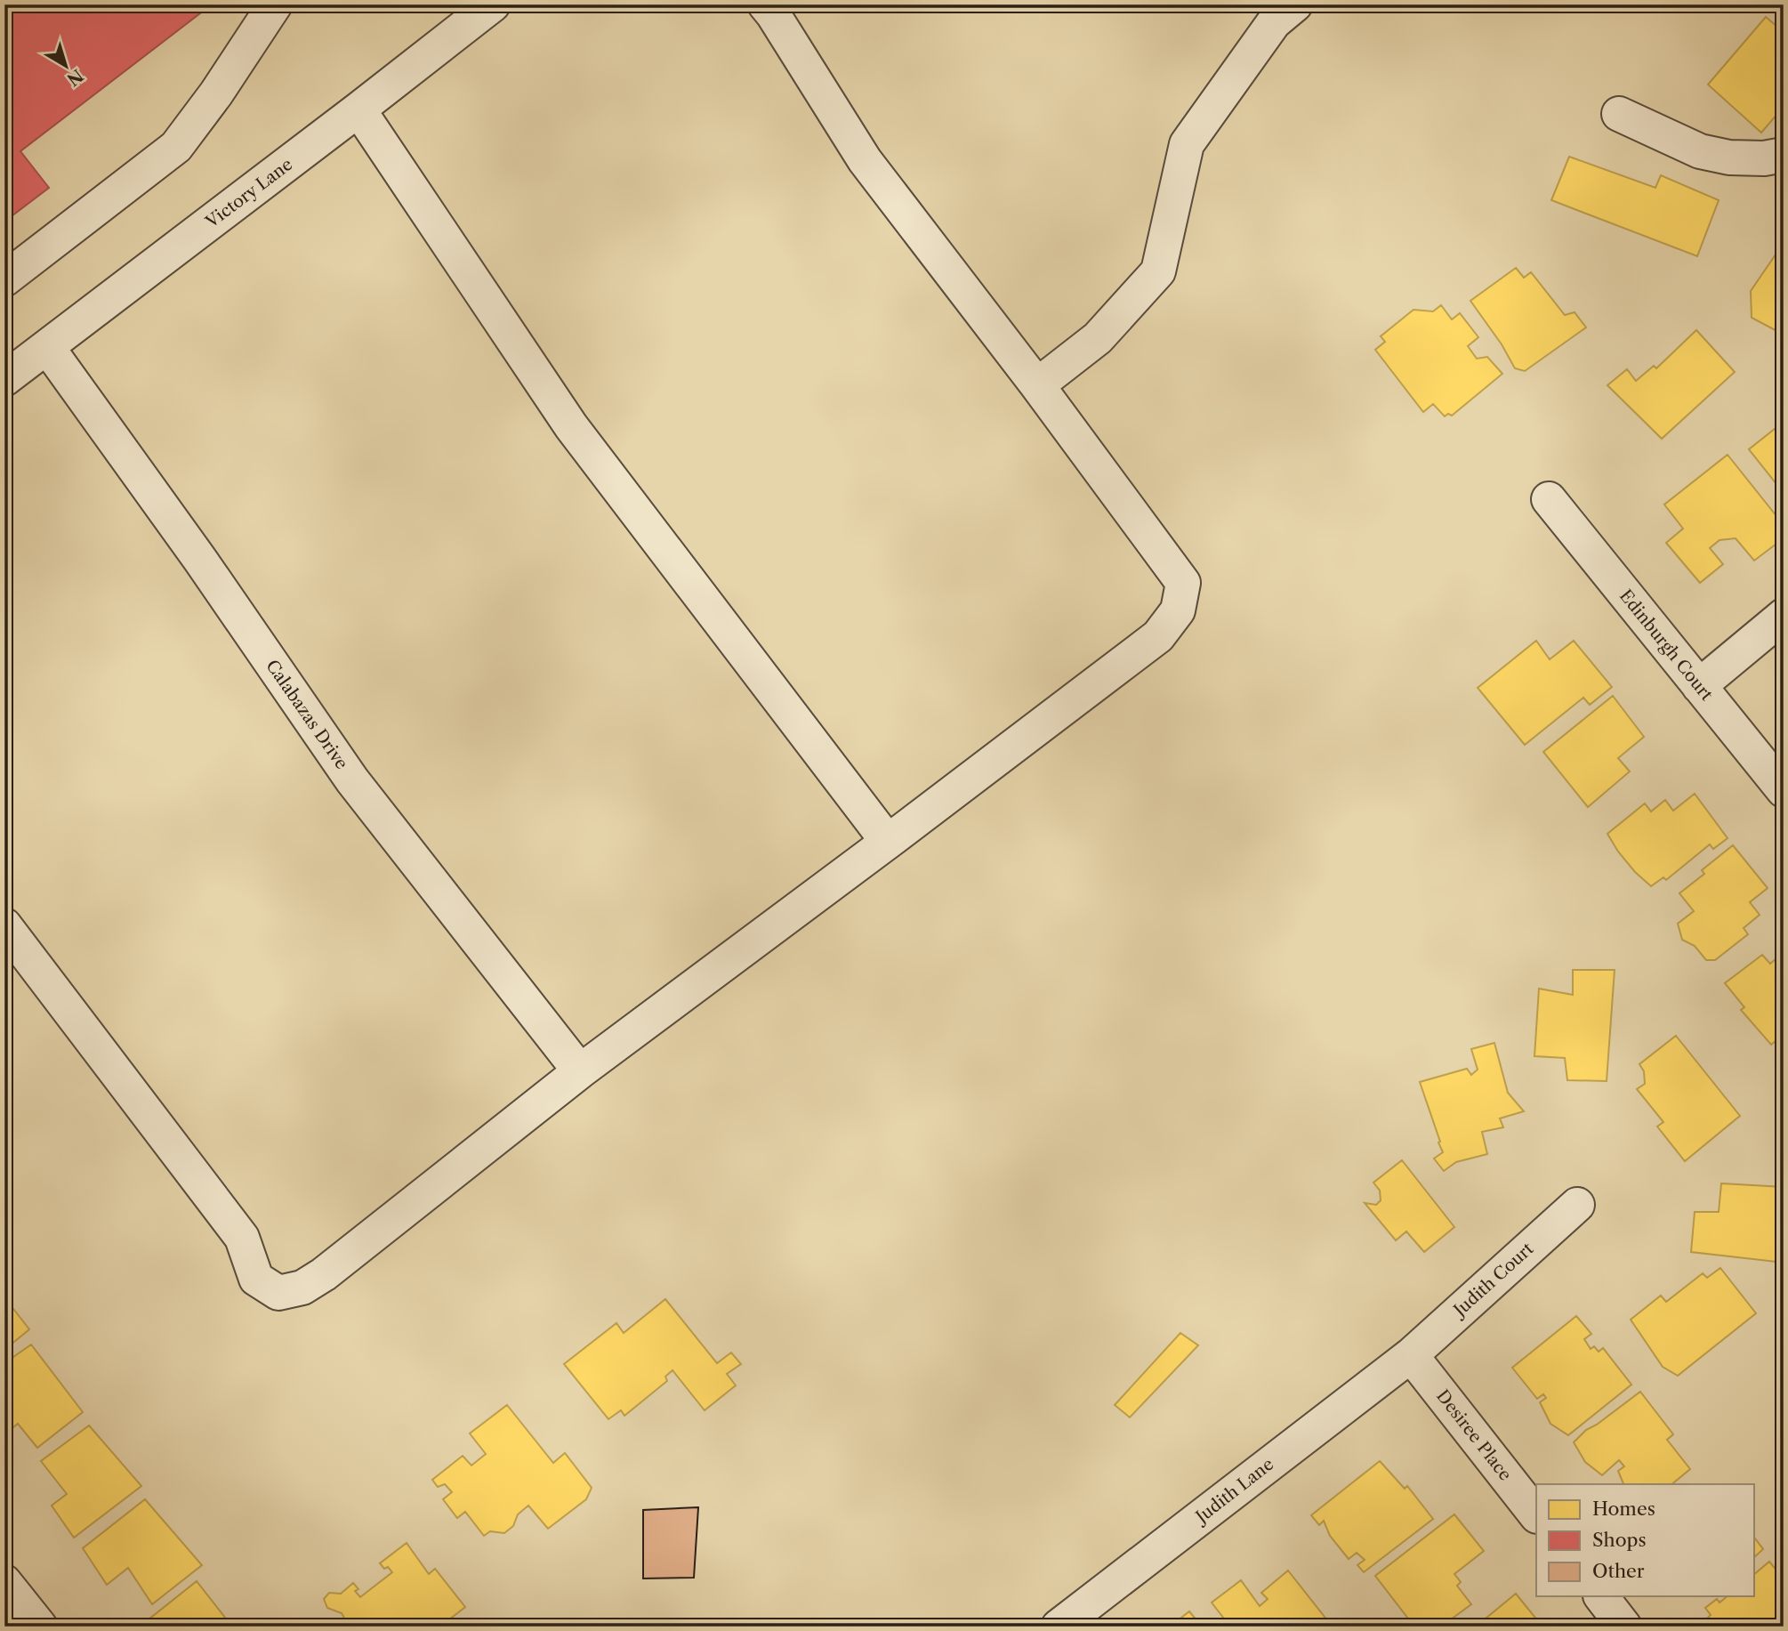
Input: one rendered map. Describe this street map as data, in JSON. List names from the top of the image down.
{
  "streets": {
    "street": [
      "Victory Lane",
      "Edinburgh Court",
      "Calabazas Drive",
      "Judith Court",
      "Desiree Place",
      "Judith Lane"
    ]
  },
  "crossings": [
    ["Victory Lane", "Calabazas Drive"],
    ["Judith Court", "Desiree Place"],
    ["Judith Court", "Judith Lane"],
    ["Desiree Place", "Judith Lane"]
  ],
  "legend": ["Homes", "Shops", "Other"],
  "north": "bottom right"
}
